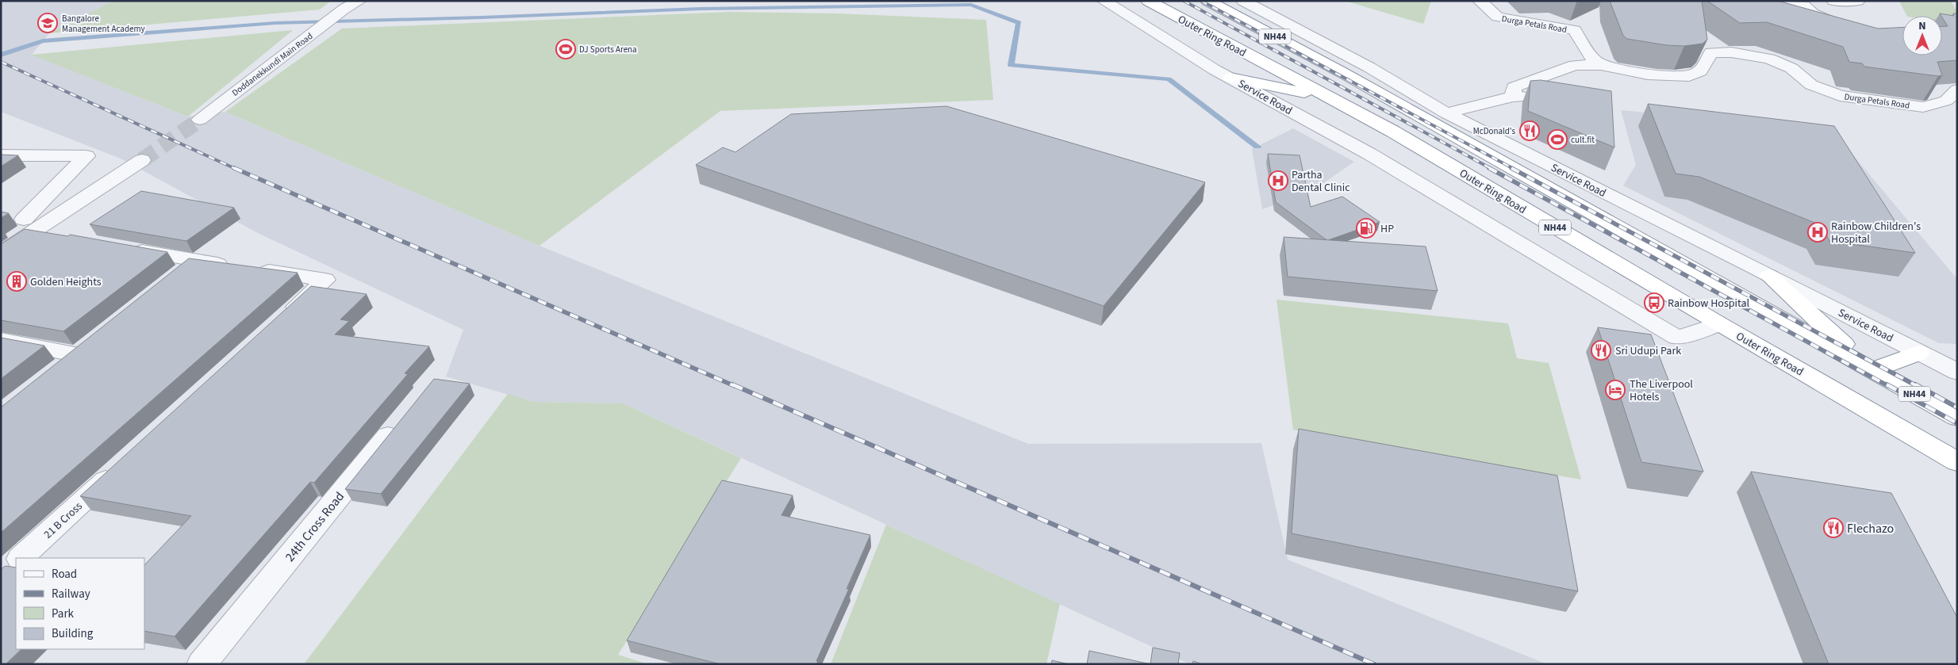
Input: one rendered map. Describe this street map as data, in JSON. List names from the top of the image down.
{
  "streets": {
    "highway": ["Outer Ring Road", "NH44"],
    "street": [
      "Durga Petals Road",
      "Doddanekkundi Main Road",
      "Service Road",
      "21 B Cross",
      "24th Cross Road"
    ]
  },
  "crossings": [
    ["Outer Ring Road", "Service Road"]
  ],
  "places": {
    "school or university": ["Bangalore Management Academy"],
    "sports": ["DJ Sports Arena", "cult.fit"],
    "restaurant": ["McDonald's", "Sri Udupi Park", "Flechazo"],
    "hospital": ["Partha Dental Clinic", "Rainbow Children's Hospital"],
    "fuel station": ["HP"],
    "building": ["Golden Heights"],
    "bus stop": ["Rainbow Hospital"],
    "hotel": ["The Liverpool Hotels"]
  },
  "legend": [
    "Road",
    "Railway",
    "Park",
    "Building"
  ],
  "north": "top"
}
